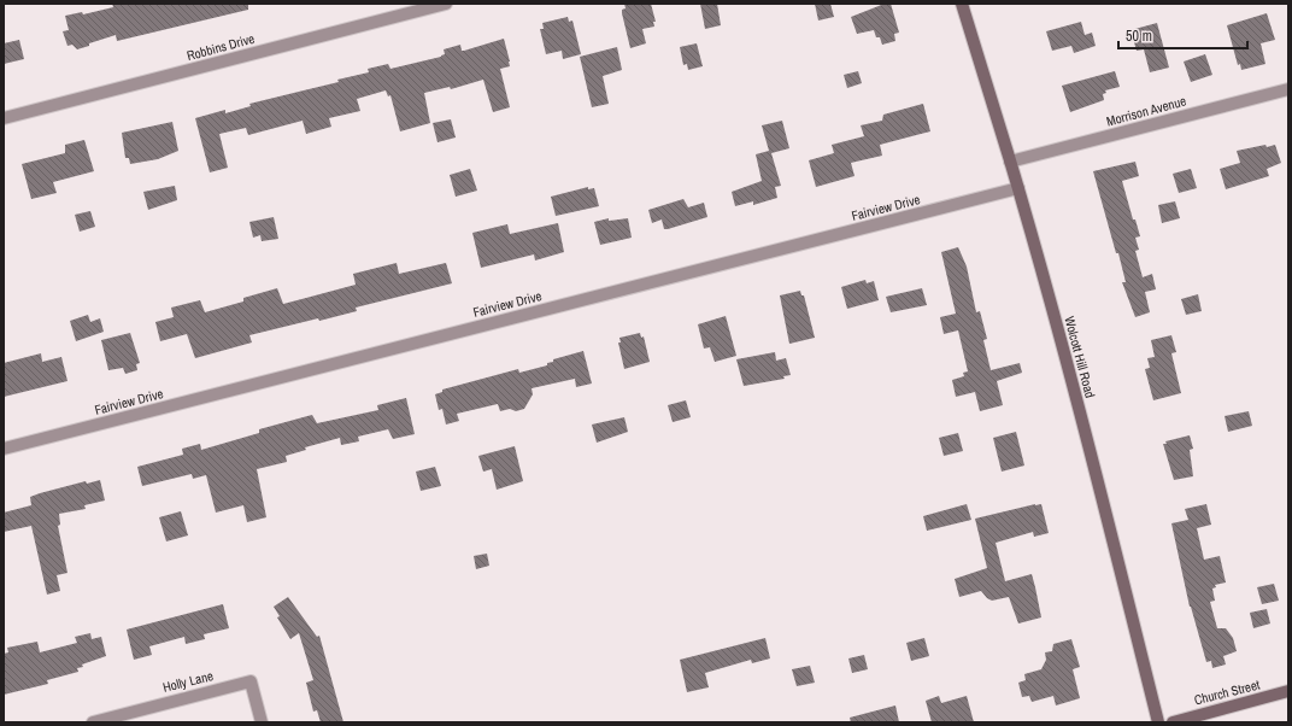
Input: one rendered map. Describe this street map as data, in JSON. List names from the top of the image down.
{
  "streets": {
    "street": [
      "Robbins Drive",
      "Morrison Avenue",
      "Fairview Drive",
      "Wolcott Hill Road",
      "Holly Lane",
      "Church Street"
    ]
  },
  "crossings": [
    ["Morrison Avenue", "Wolcott Hill Road"],
    ["Fairview Drive", "Wolcott Hill Road"]
  ],
  "scale_bar": "50 m"
}
